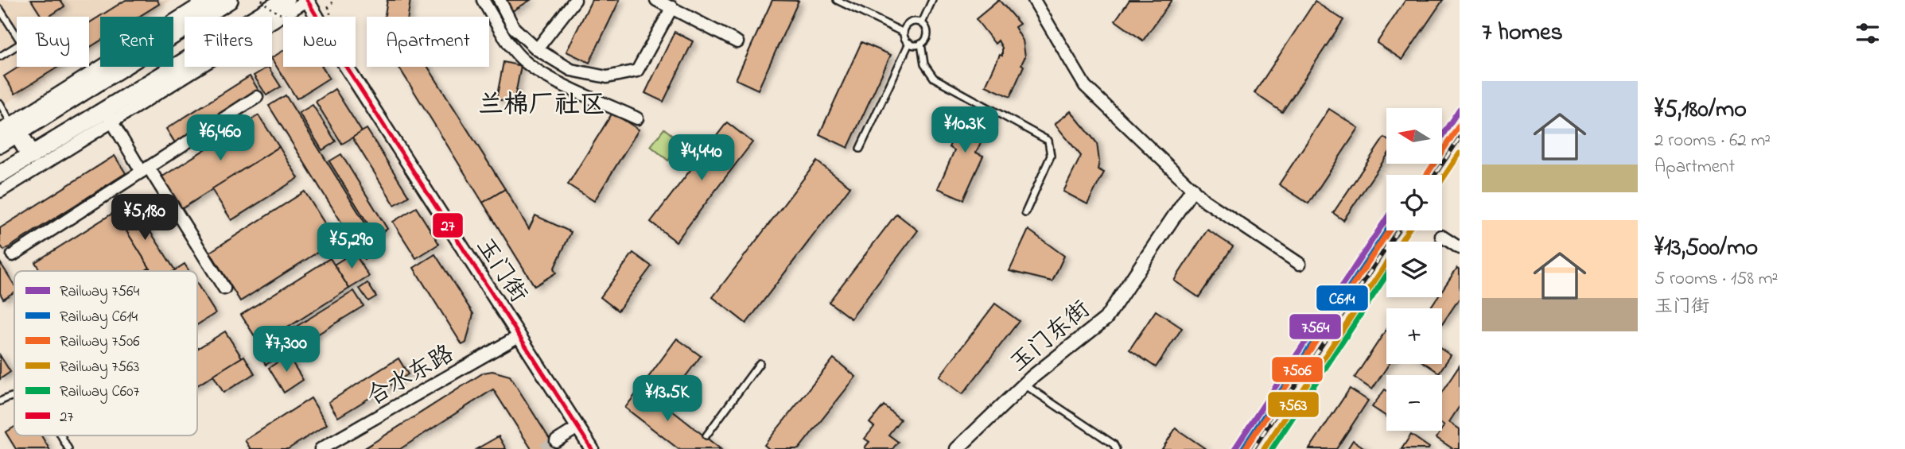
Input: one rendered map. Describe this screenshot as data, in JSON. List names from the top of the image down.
{
  "streets": {
    "street": ["玉门街", "玉门东街", "合水东路"]
  },
  "crossings": [
    ["玉门街", "合水东路"]
  ],
  "districts": ["兰棉厂社区"],
  "lines": [
    "transit line 27",
    "rail line 7564",
    "rail line 7506",
    "rail line 7563",
    "rail line C614",
    "rail line C607"
  ],
  "legend": [
    "Railway 7564",
    "Railway C614",
    "Railway 7506",
    "Railway 7563",
    "Railway C607",
    "27"
  ],
  "north": "left",
  "page": {
    "heading": "7 homes",
    "chip": [
      "Buy",
      "Rent",
      "Filters",
      "New",
      "Apartment"
    ],
    "list": [
      {
        "name": "¥5,180/mo",
        "note": "2 rooms · 62 m² · Apartment"
      },
      {
        "name": "¥13,500/mo",
        "note": "5 rooms · 158 m² · 玉门街"
      }
    ],
    "price": [
      "¥10.3K",
      "¥6,460",
      "¥4,440",
      "¥5,180",
      "¥5,290",
      "¥7,300",
      "¥13.5K"
    ],
    "map_buttons": ["+", "−"]
  }
}
